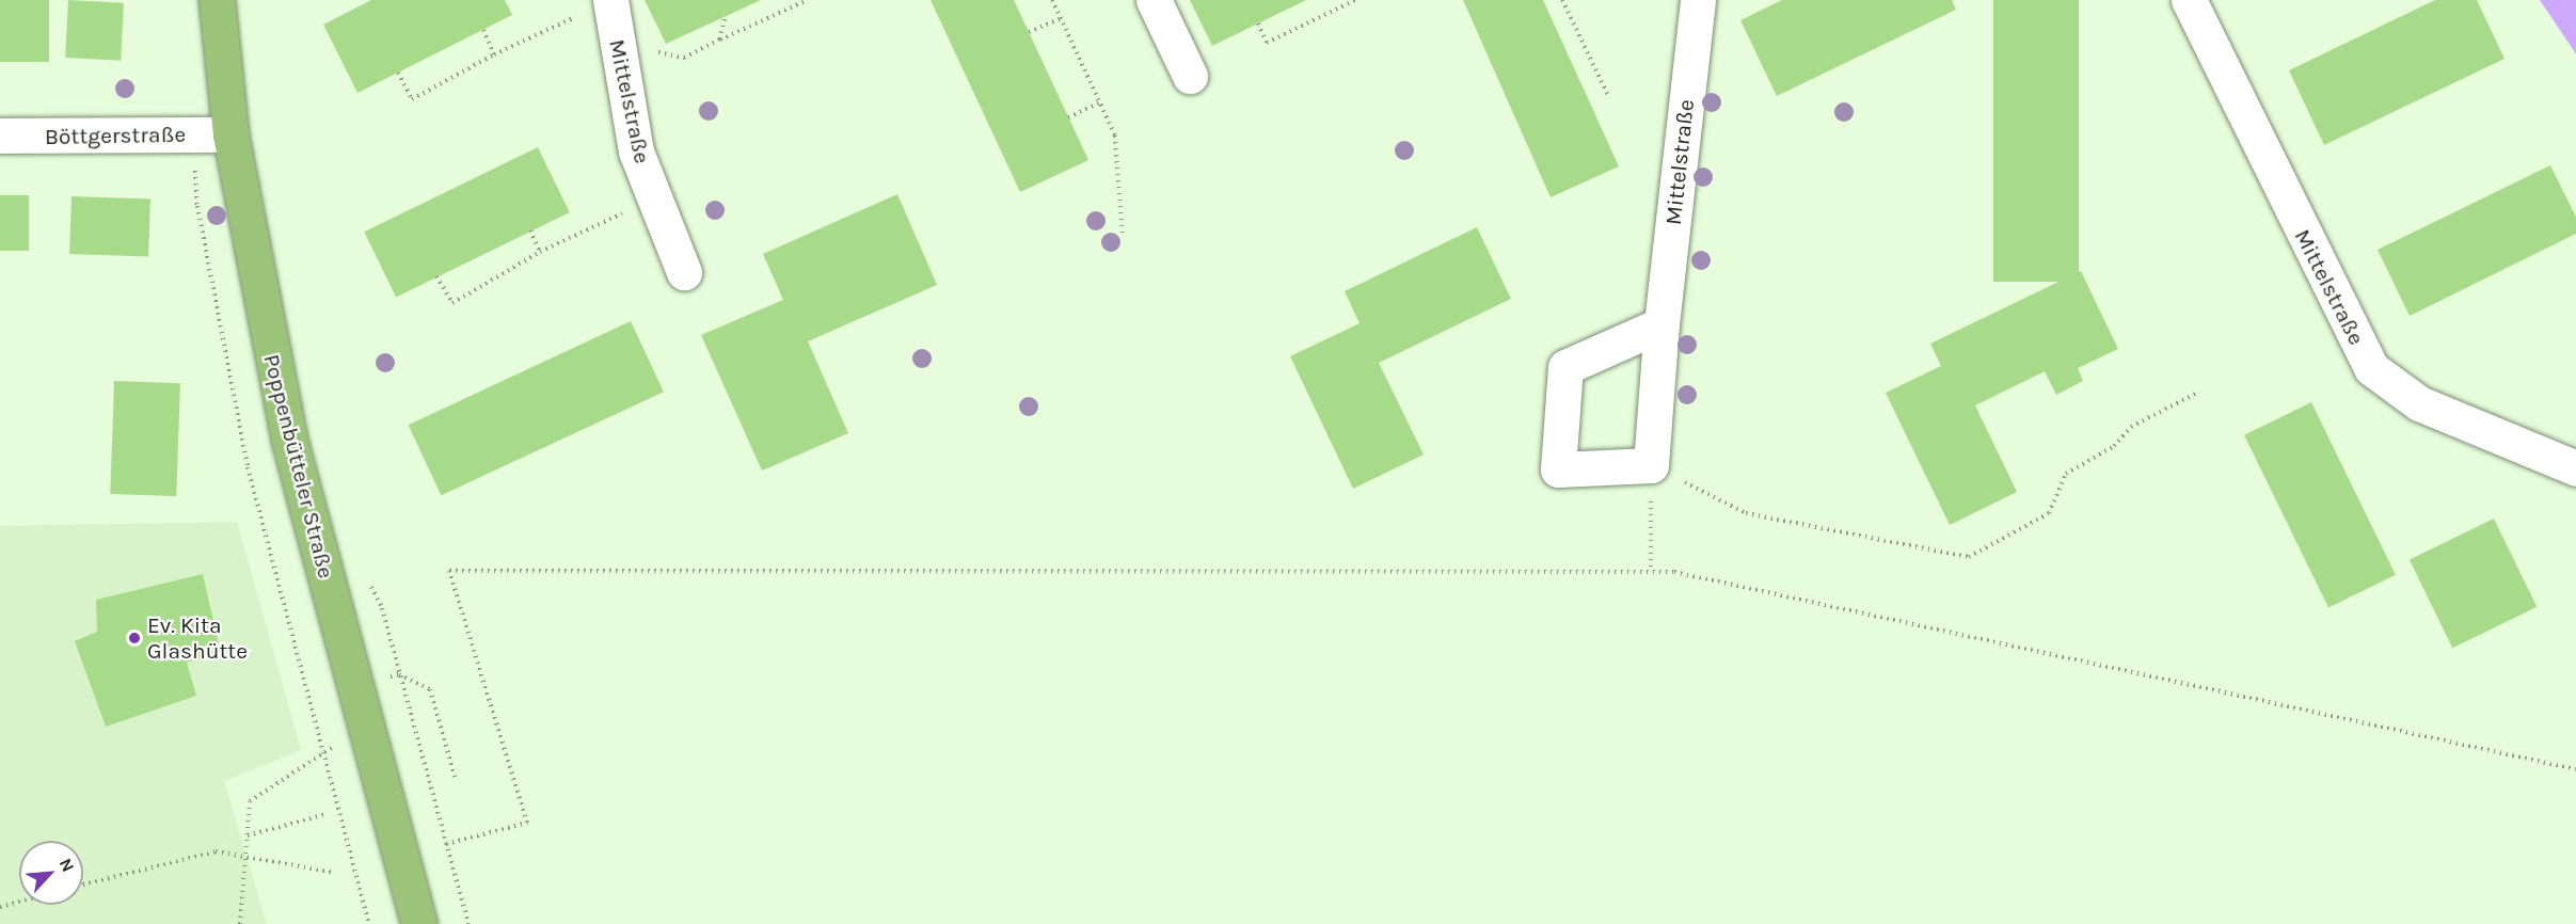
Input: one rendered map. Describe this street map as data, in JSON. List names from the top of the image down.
{
  "streets": {
    "main road": ["Poppenbütteler Straße"],
    "street": ["Mittelstraße", "Böttgerstraße"]
  },
  "crossings": [
    ["Böttgerstraße", "Poppenbütteler Straße"]
  ],
  "places": ["Ev. Kita Glashütte"],
  "north": "top right"
}
